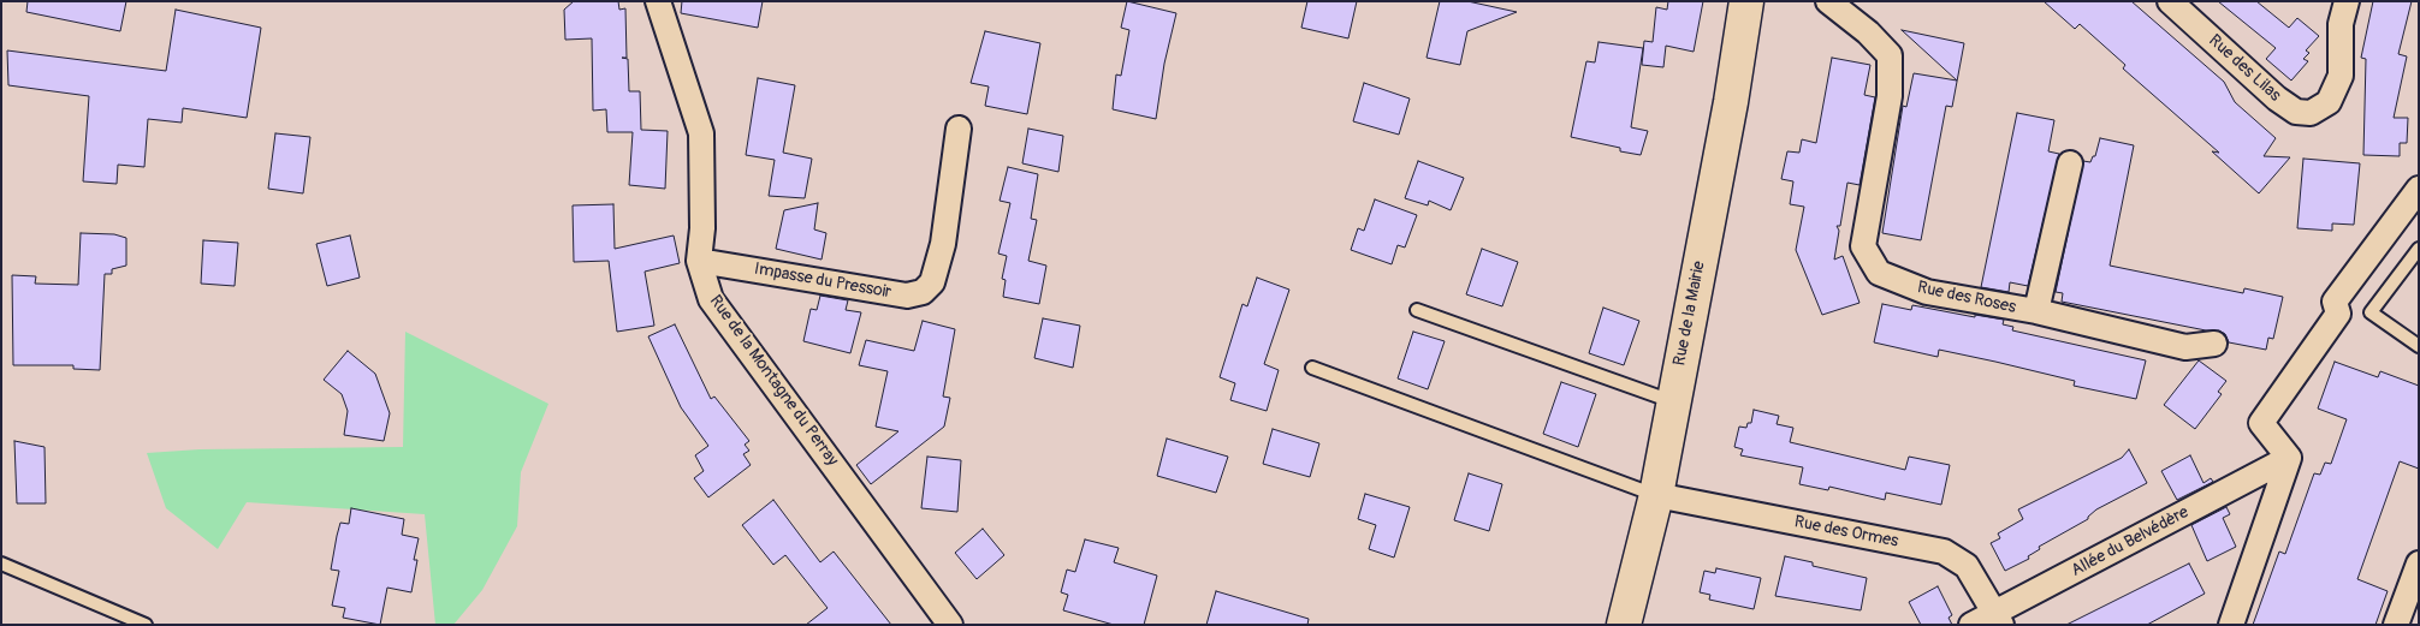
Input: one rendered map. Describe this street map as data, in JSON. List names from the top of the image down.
{
  "streets": {
    "street": [
      "Rue des Lilas",
      "Impasse du Pressoir",
      "Rue des Roses",
      "Rue de la Mairie",
      "Rue de la Montagne du Perray",
      "Rue des Ormes",
      "Allée du Belvédère"
    ]
  },
  "crossings": [
    ["Impasse du Pressoir", "Rue de la Montagne du Perray"],
    ["Rue de la Mairie", "Rue des Ormes"],
    ["Rue des Ormes", "Allée du Belvédère"]
  ]
}
